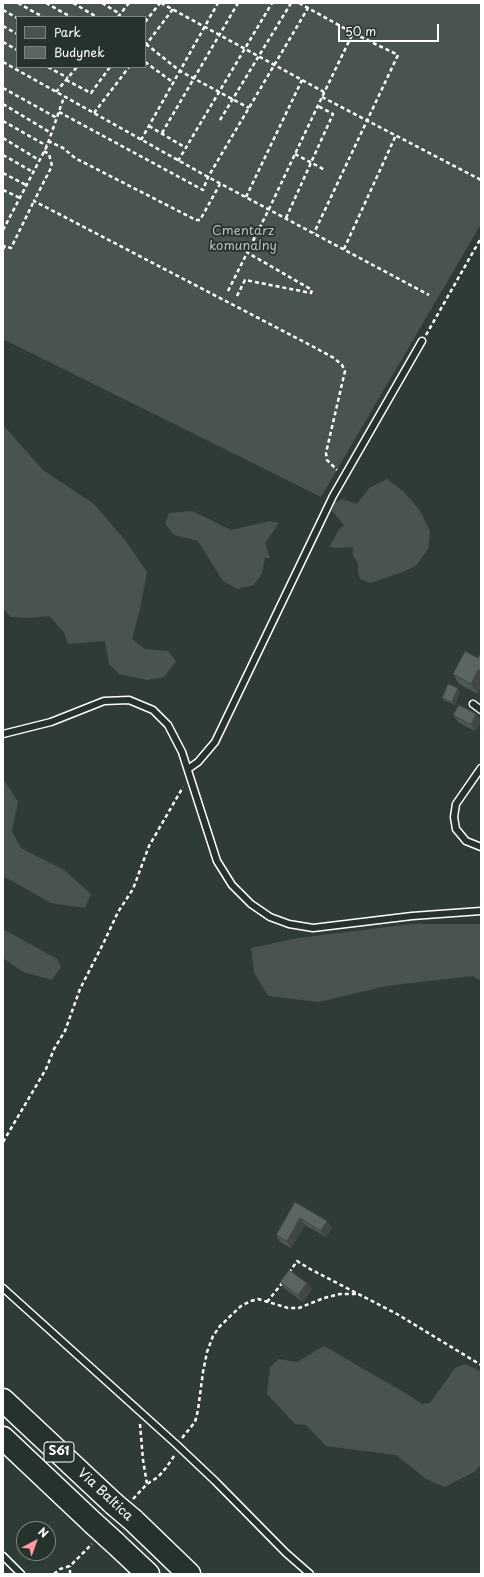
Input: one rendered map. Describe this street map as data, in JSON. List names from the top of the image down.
{
  "streets": {
    "highway": ["S61", "Via Baltica"]
  },
  "parks": ["Cmentarz komunalny"],
  "legend": ["Park", "Budynek"],
  "scale_bar": "50 m",
  "north": "top right"
}
